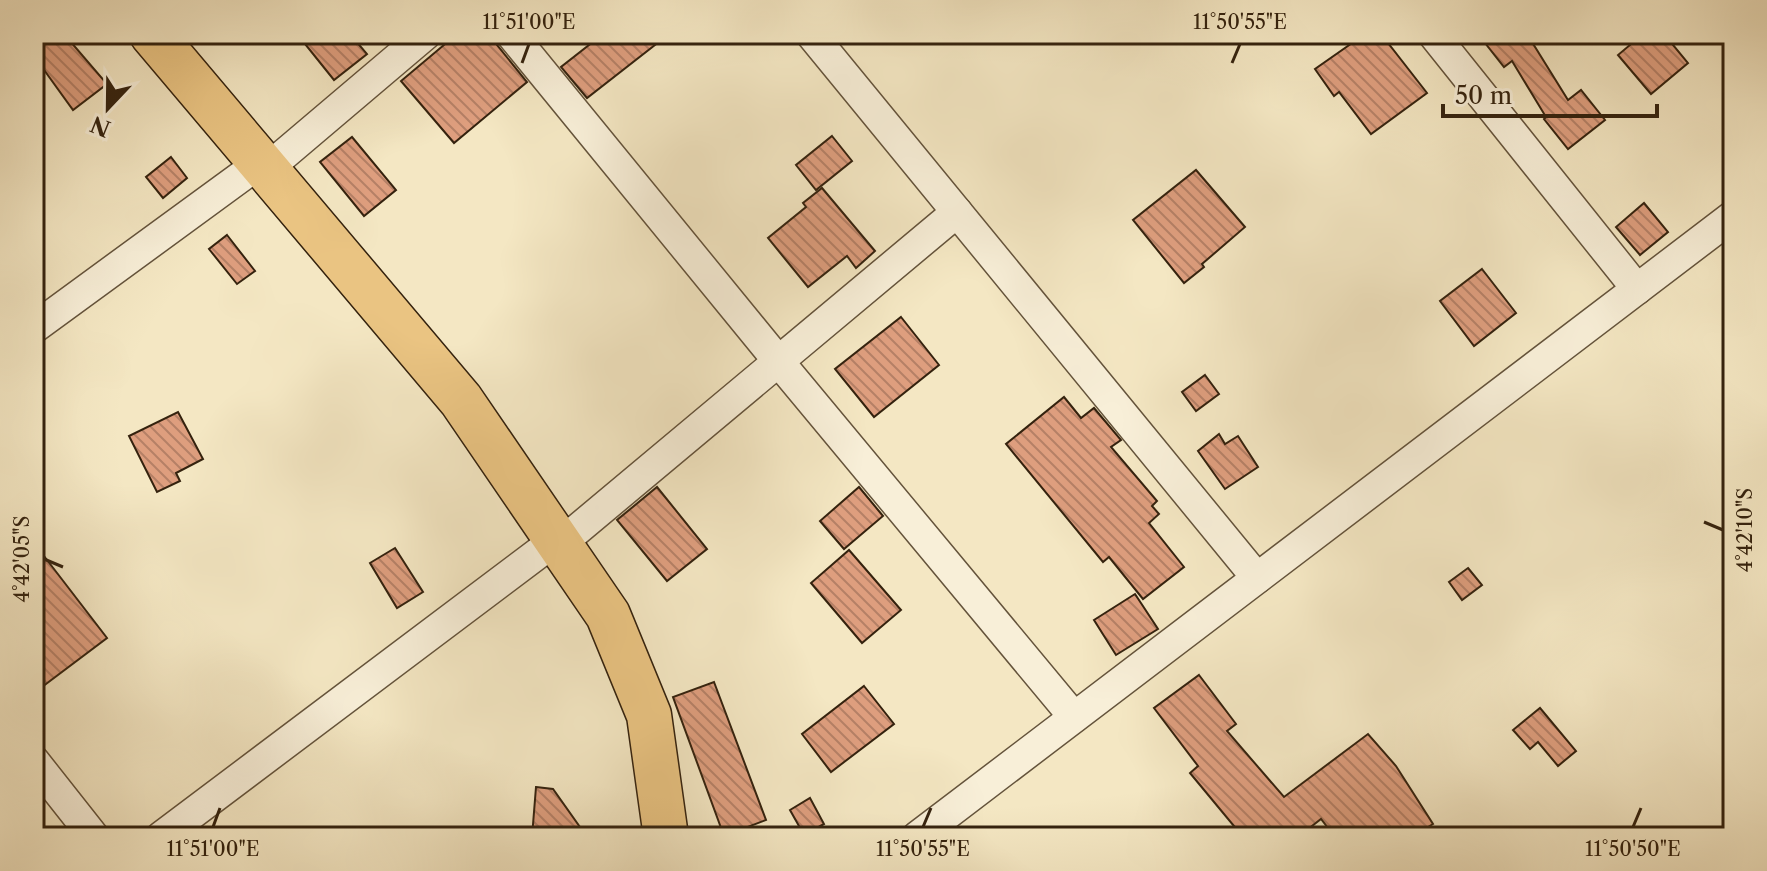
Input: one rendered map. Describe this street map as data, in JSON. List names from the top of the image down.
{
  "scale_bar": "50 m",
  "north": "bottom",
  "coordinates": [
    "11°51'00\"E",
    "11°50'55\"E",
    "4°42'10\"S",
    "4°42'05\"S",
    "11°50'50\"E"
  ]
}
